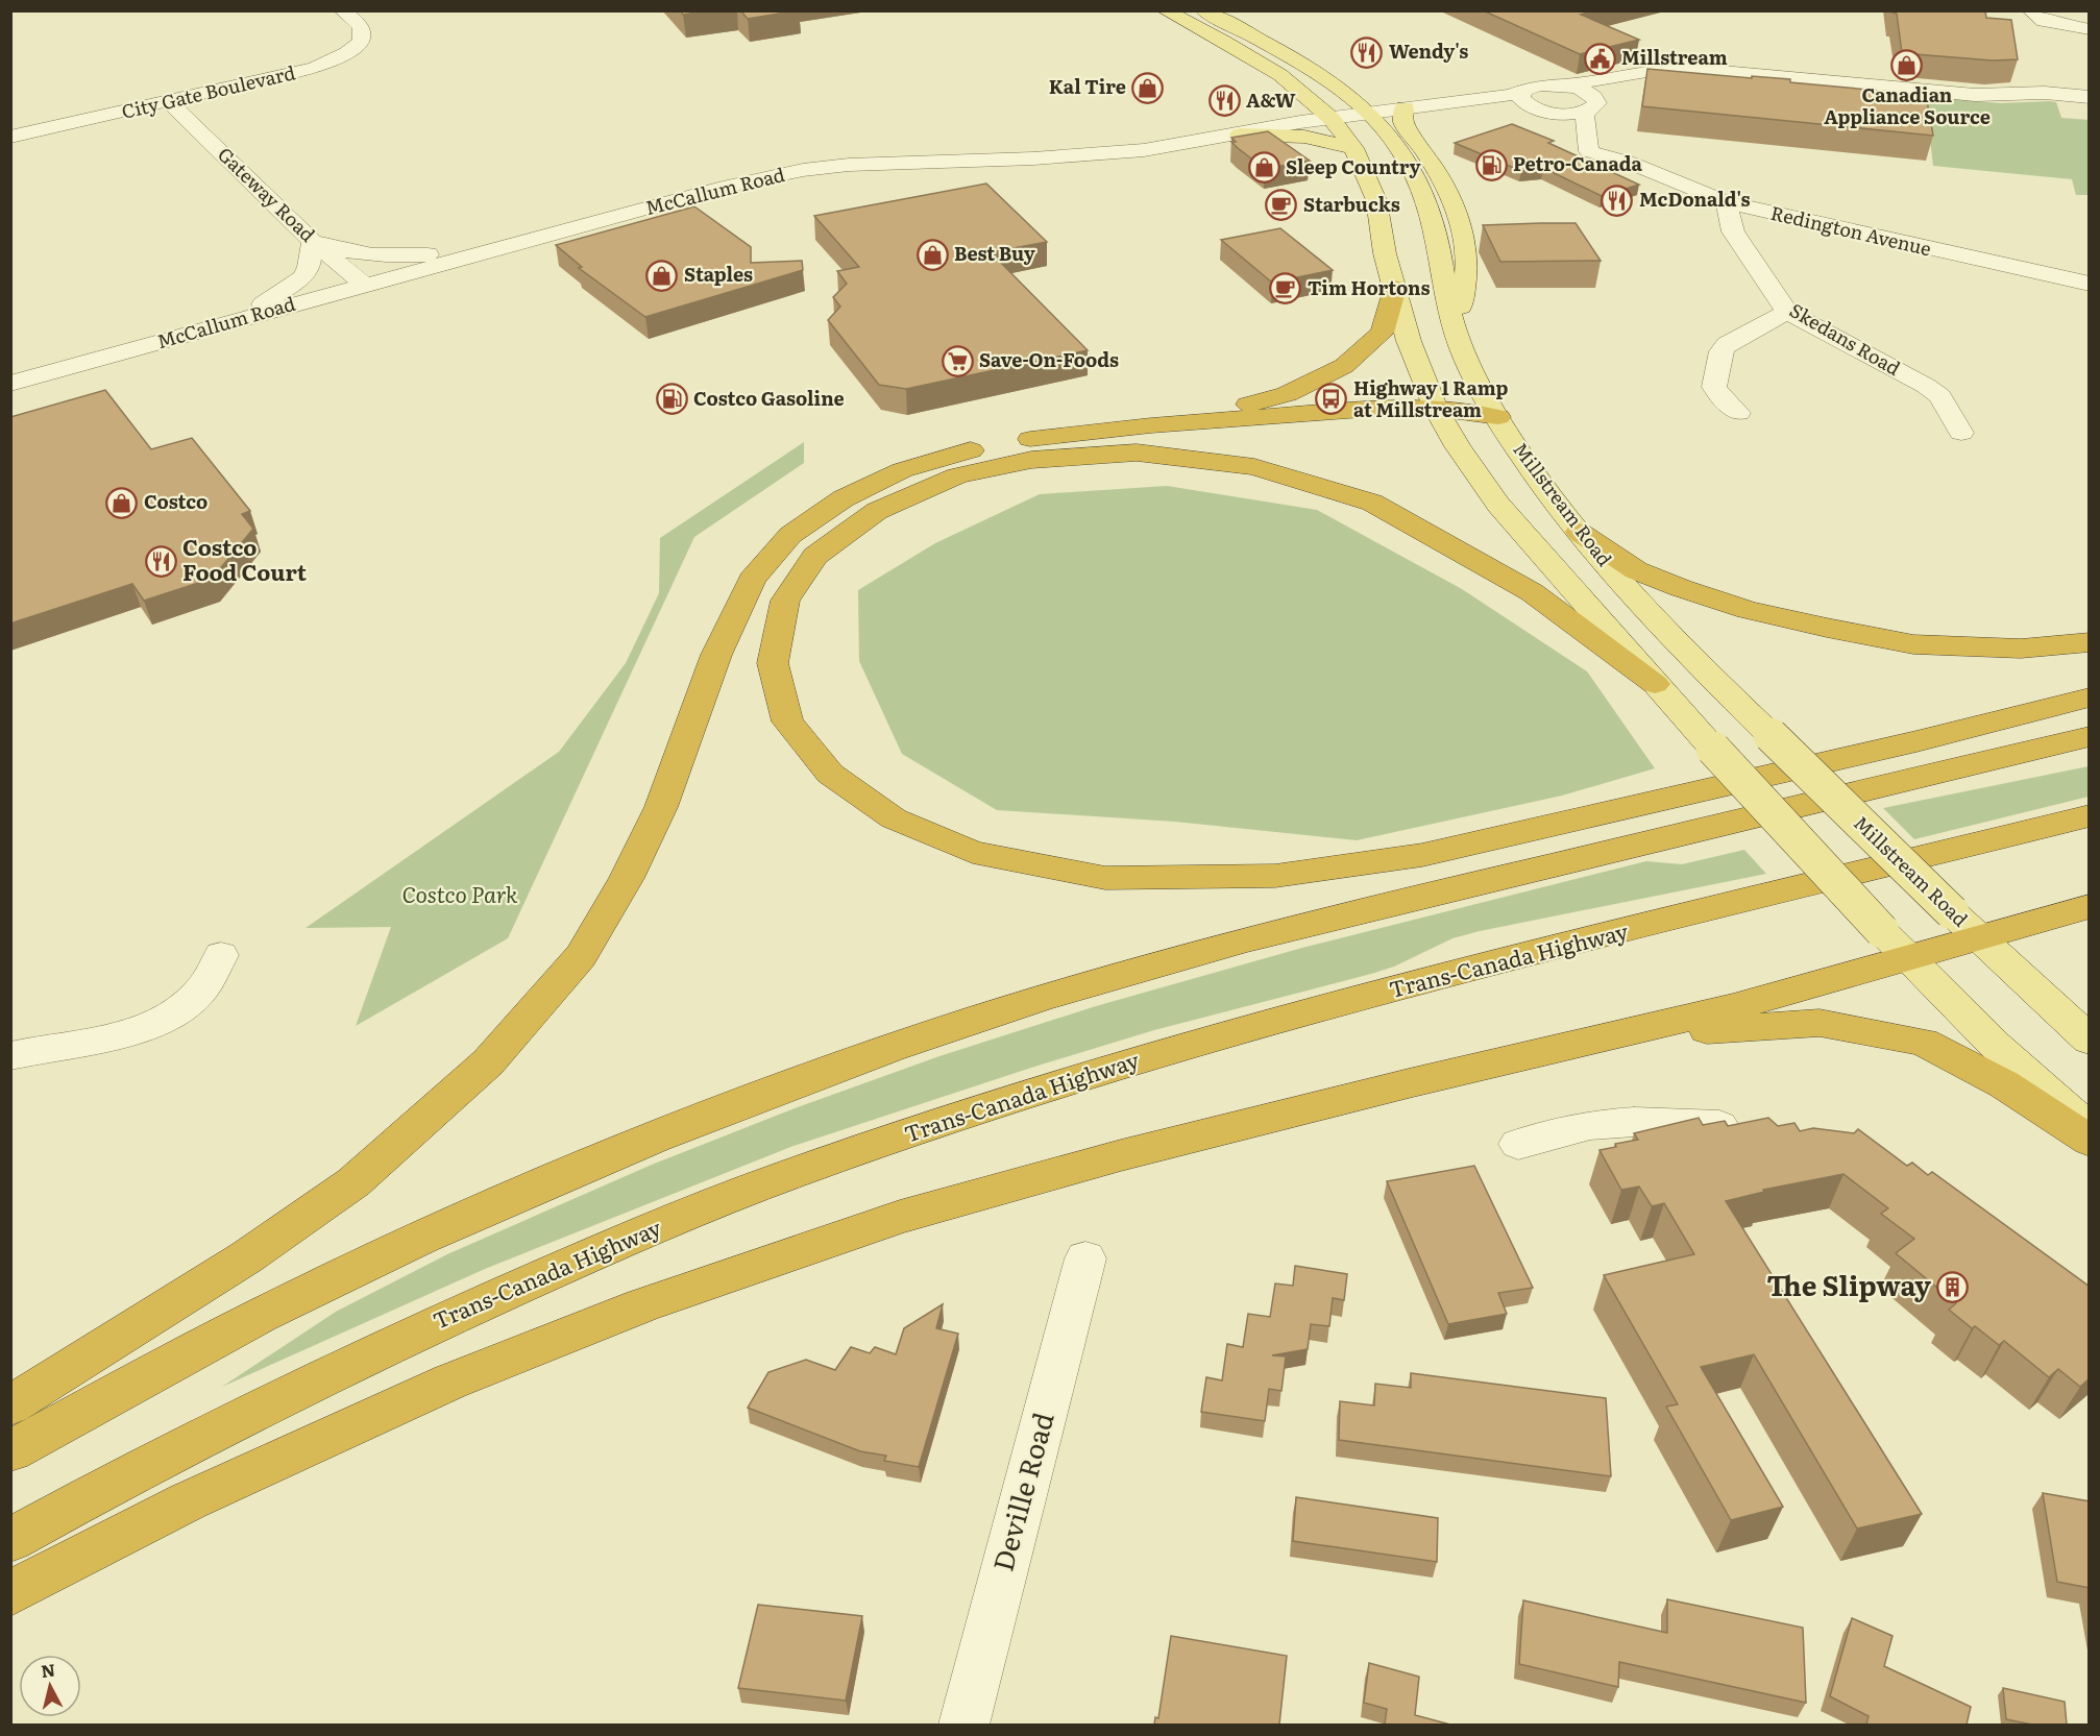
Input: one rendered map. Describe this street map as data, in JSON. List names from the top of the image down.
{
  "streets": {
    "highway": ["Trans-Canada Highway"],
    "main road": ["Millstream Road"],
    "street": [
      "City Gate Boulevard",
      "McCallum Road",
      "Gateway Road",
      "Redington Avenue",
      "Skedans Road",
      "Deville Road"
    ]
  },
  "crossings": [
    ["City Gate Boulevard", "Gateway Road"],
    ["McCallum Road", "Gateway Road"],
    ["McCallum Road", "Millstream Road"],
    ["Redington Avenue", "Skedans Road"]
  ],
  "parks": ["Costco Park"],
  "places": {
    "restaurant": [
      "Wendy's",
      "A&W",
      "McDonald's",
      "Costco Food Court"
    ],
    "public building": ["Millstream"],
    "shop": [
      "Canadian Appliance Source",
      "Kal Tire",
      "Sleep Country",
      "Best Buy",
      "Staples",
      "Costco"
    ],
    "fuel station": ["Petro-Canada", "Costco Gasoline"],
    "cafe": ["Starbucks", "Tim Hortons"],
    "supermarket": ["Save-On-Foods"],
    "bus stop": ["Highway 1 Ramp at Millstream"],
    "building": ["The Slipway"]
  },
  "north": "top"
}
